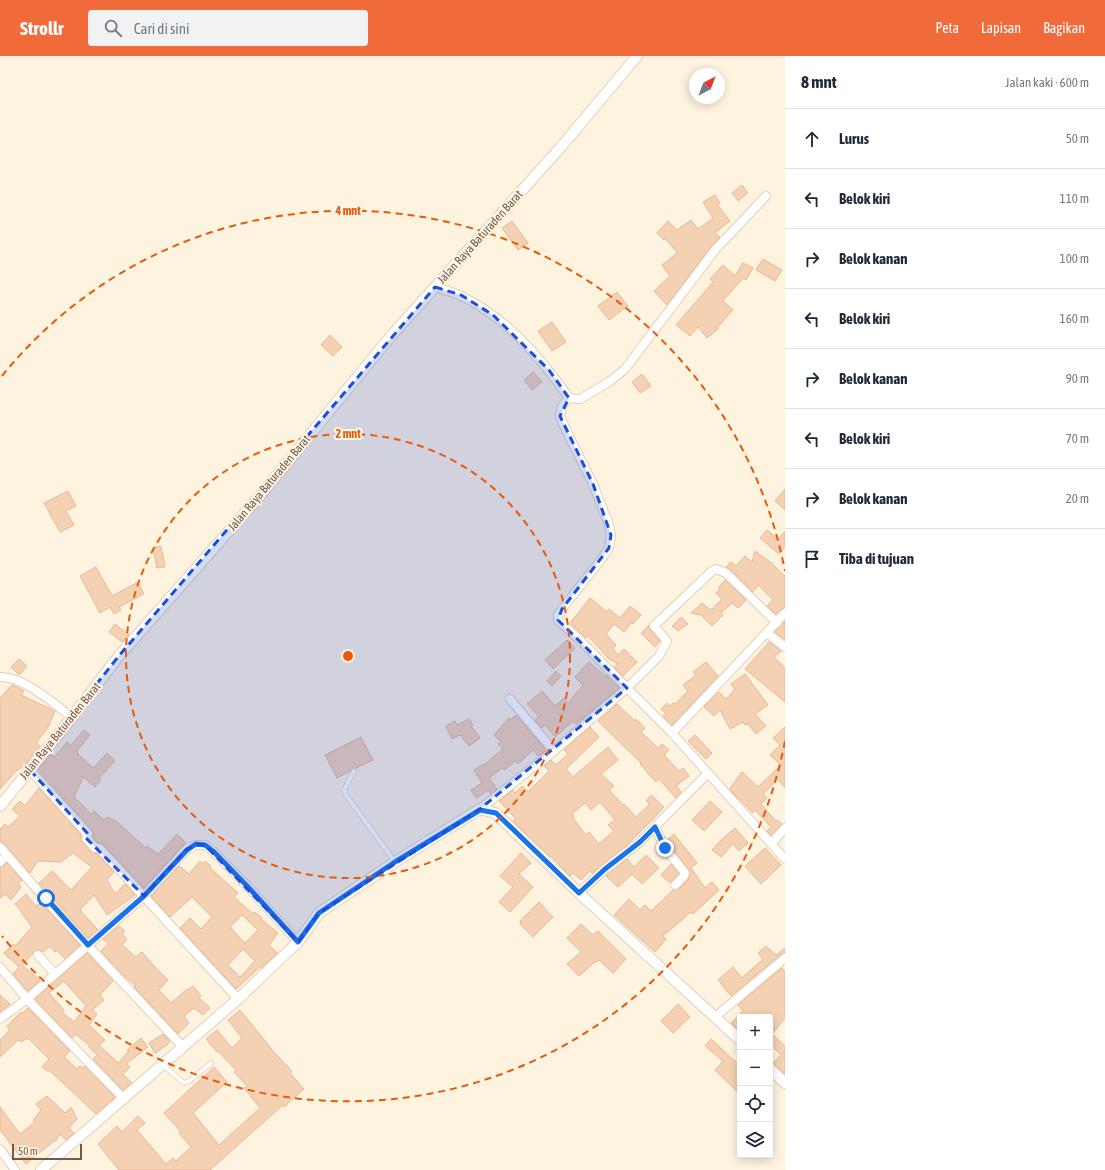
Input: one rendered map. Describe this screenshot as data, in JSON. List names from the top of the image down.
{
  "streets": {
    "street": ["Jalan Raya Baturaden Barat"]
  },
  "scale_bar": "50 m",
  "north": "top right",
  "page": {
    "header": "Strollr",
    "search": "Cari di sini",
    "nav": ["Peta", "Lapisan", "Bagikan"],
    "heading": ["8 mnt", "Jalan kaki · 600 m"],
    "list": [
      ["Lurus", "50 m"],
      ["Belok kiri", "110 m"],
      ["Belok kanan", "100 m"],
      ["Belok kiri", "160 m"],
      ["Belok kanan", "90 m"],
      ["Belok kiri", "70 m"],
      ["Belok kanan", "20 m"],
      "Tiba di tujuan"
    ],
    "map_buttons": ["+", "−"],
    "scale": "50 m"
  },
  "rings": ["4 mnt", "2 mnt"]
}
